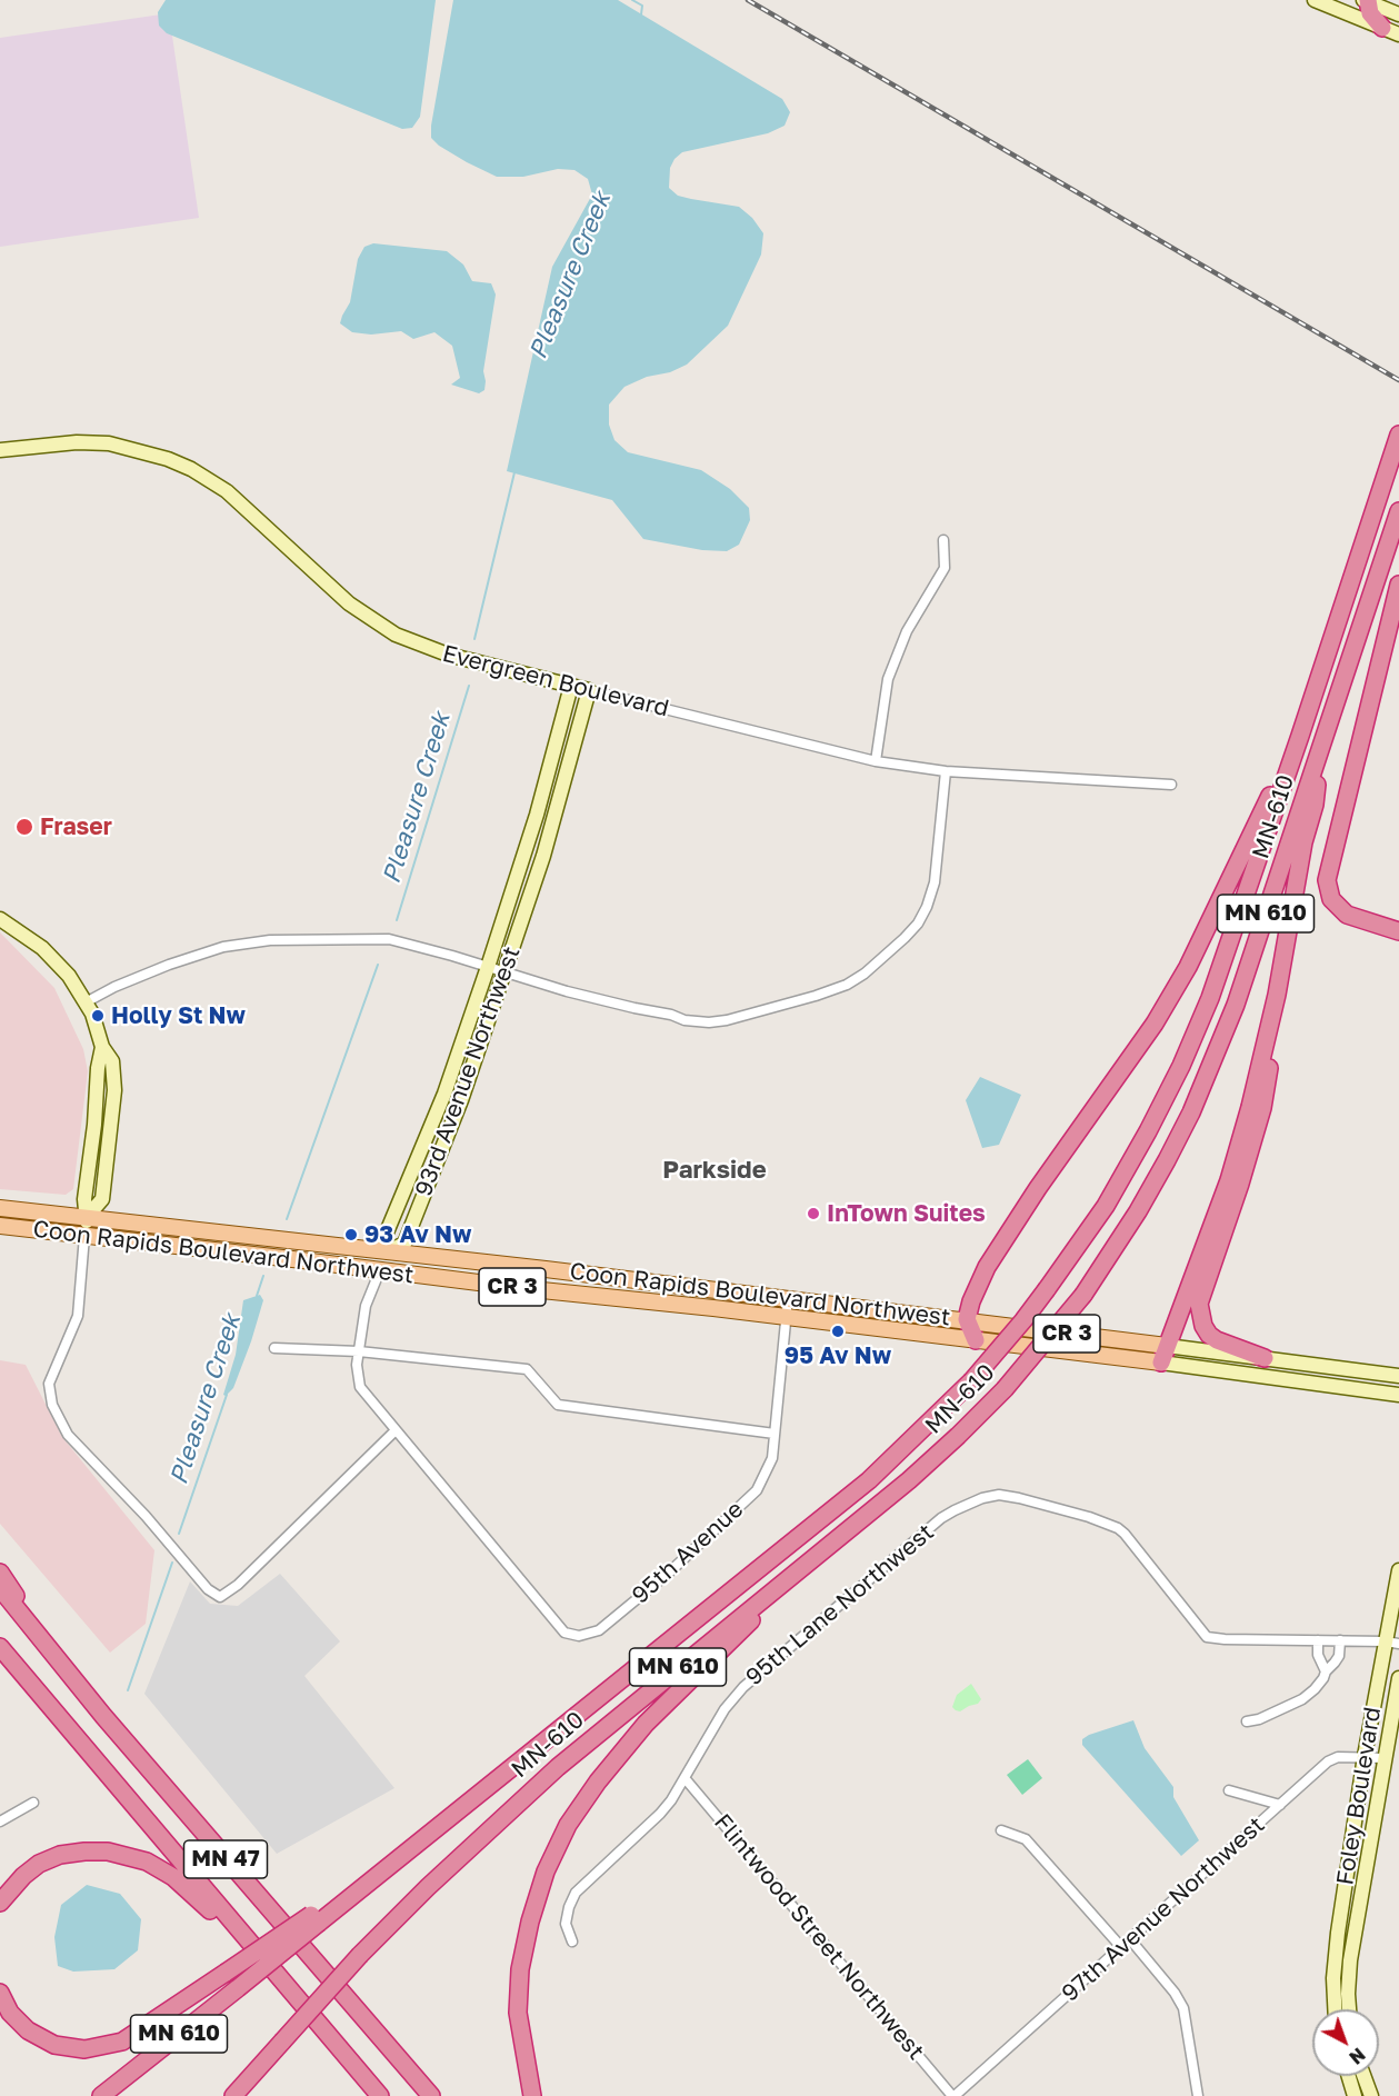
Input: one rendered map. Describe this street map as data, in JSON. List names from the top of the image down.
{
  "streets": {
    "highway": ["MN-610", "MN 610", "MN 47"],
    "main road": ["Coon Rapids Boulevard Northwest", "CR 3"],
    "street": [
      "Evergreen Boulevard",
      "93rd Avenue Northwest",
      "95th Avenue",
      "95th Lane Northwest",
      "Foley Boulevard",
      "97th Avenue Northwest",
      "Flintwood Street Northwest"
    ]
  },
  "crossings": [
    ["Evergreen Boulevard", "93rd Avenue Northwest"],
    ["MN-610", "MN 610"],
    ["93rd Avenue Northwest", "Coon Rapids Boulevard Northwest"],
    ["Coon Rapids Boulevard Northwest", "95th Avenue"],
    ["95th Lane Northwest", "Foley Boulevard"],
    ["95th Lane Northwest", "Flintwood Street Northwest"],
    ["Foley Boulevard", "97th Avenue Northwest"],
    ["97th Avenue Northwest", "Flintwood Street Northwest"]
  ],
  "districts": ["Parkside"],
  "water": ["Pleasure Creek"],
  "places": [
    "Fraser",
    "Holly St Nw",
    "InTown Suites",
    "93 Av Nw",
    "95 Av Nw"
  ],
  "north": "bottom right"
}
